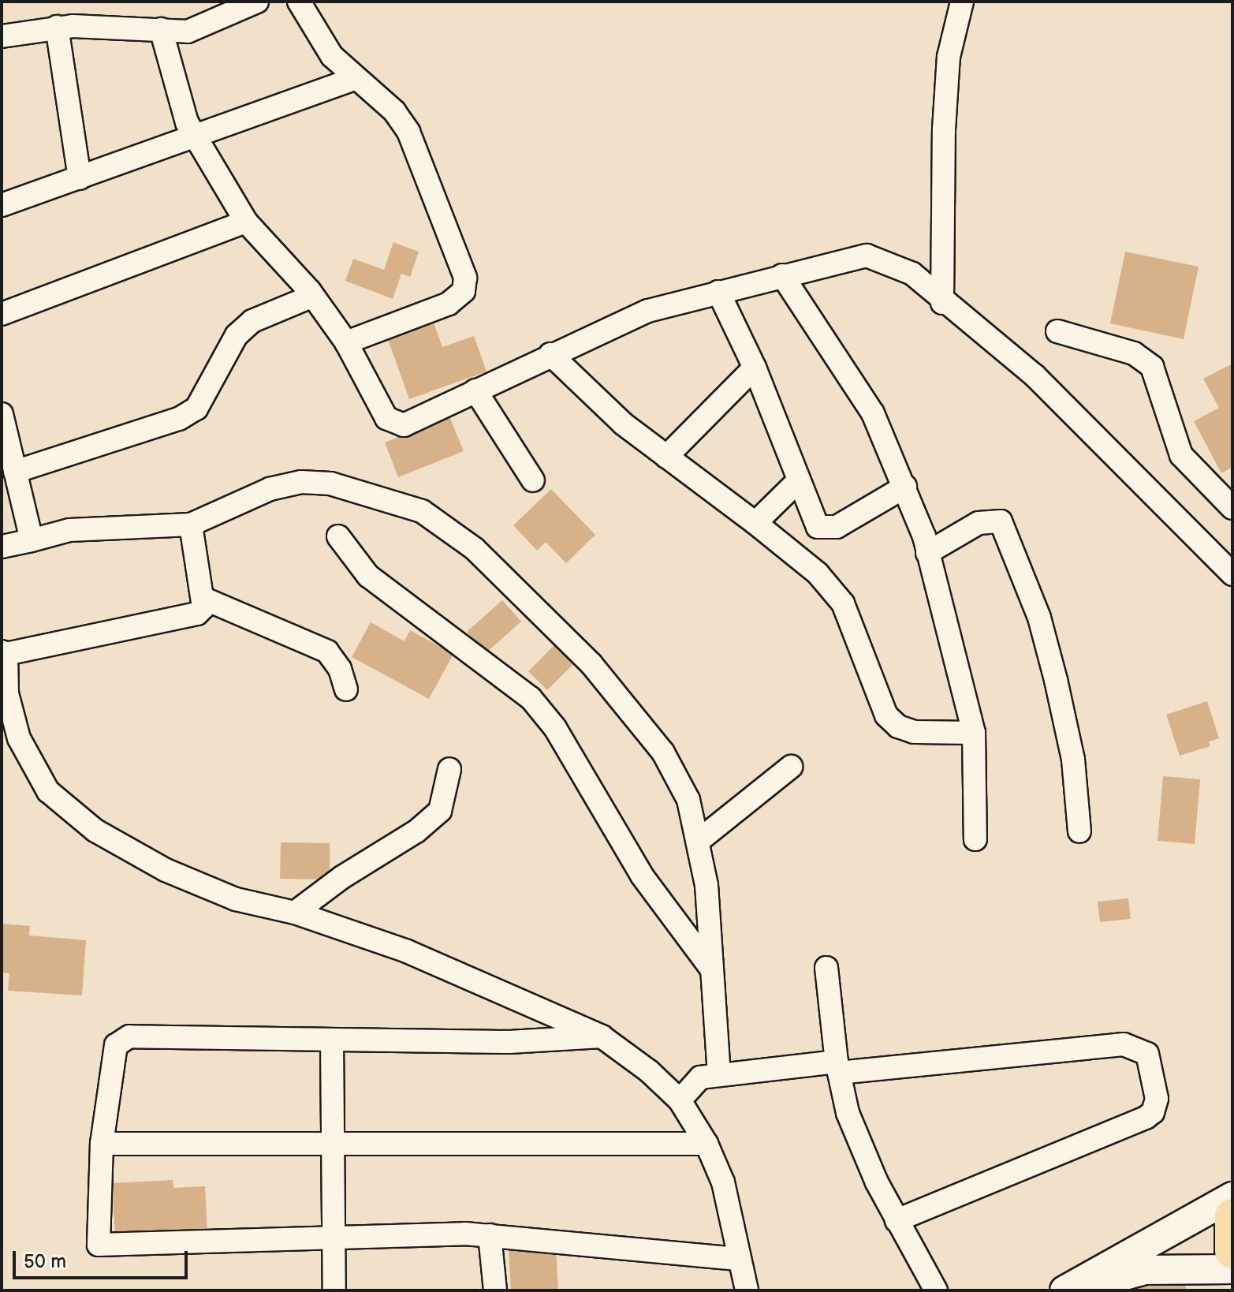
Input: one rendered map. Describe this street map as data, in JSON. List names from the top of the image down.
{
  "scale_bar": "50 m"
}
